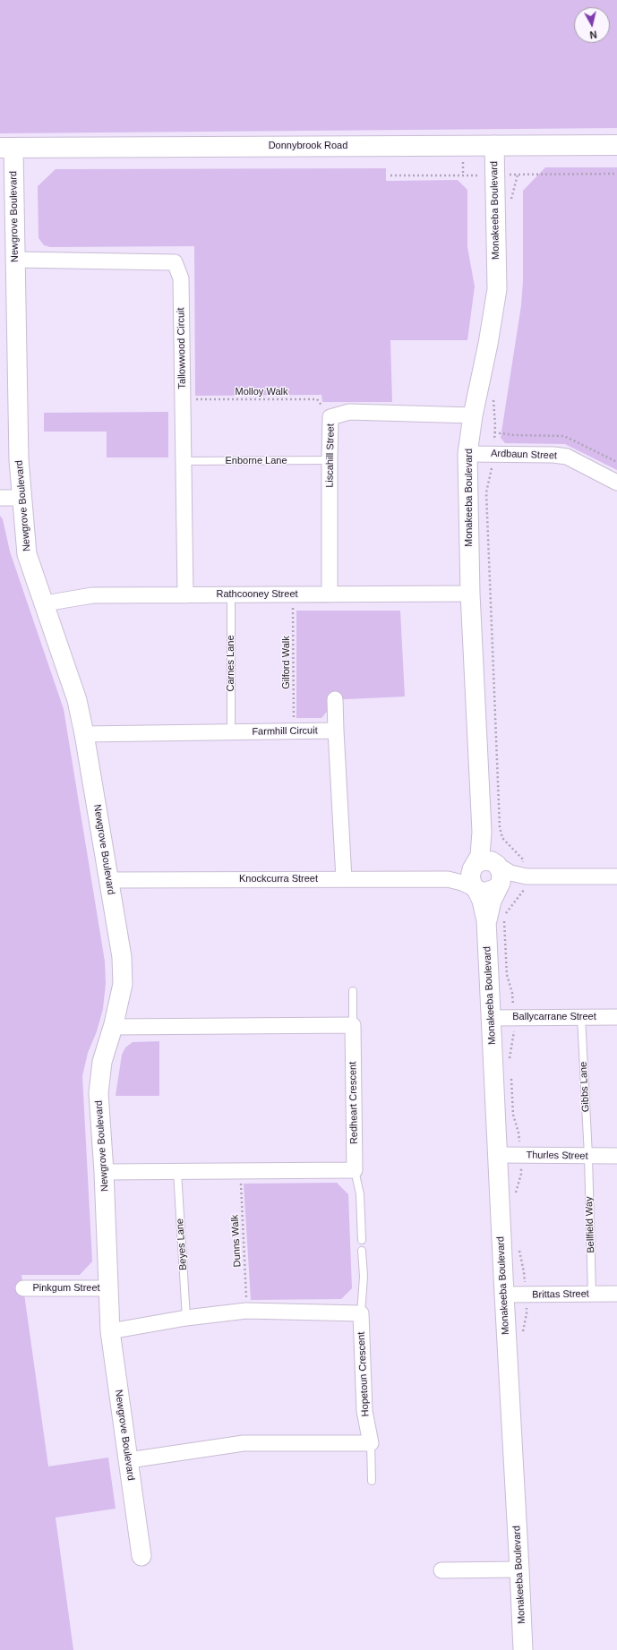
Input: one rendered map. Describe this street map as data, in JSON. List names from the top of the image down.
{
  "streets": {
    "main road": ["Donnybrook Road"],
    "street": [
      "Monakeeba Boulevard",
      "Newgrove Boulevard",
      "Tallowwood Circuit",
      "Ardbaun Street",
      "Liscahill Street",
      "Rathcooney Street",
      "Farmhill Circuit",
      "Knockcurra Street",
      "Ballycarrane Street",
      "Redheart Crescent",
      "Thurles Street",
      "Pinkgum Street",
      "Brittas Street",
      "Hopetoun Crescent"
    ],
    "lane": [
      "Enborne Lane",
      "Carnes Lane",
      "Gibbs Lane",
      "Bellfield Way",
      "Beyes Lane"
    ],
    "path": ["Molloy Walk", "Gilford Walk", "Dunns Walk"]
  },
  "crossings": [
    ["Donnybrook Road", "Monakeeba Boulevard"],
    ["Donnybrook Road", "Newgrove Boulevard"],
    ["Monakeeba Boulevard", "Ardbaun Street"],
    ["Monakeeba Boulevard", "Liscahill Street"],
    ["Monakeeba Boulevard", "Rathcooney Street"],
    ["Monakeeba Boulevard", "Knockcurra Street"],
    ["Monakeeba Boulevard", "Ballycarrane Street"],
    ["Monakeeba Boulevard", "Thurles Street"],
    ["Monakeeba Boulevard", "Brittas Street"],
    ["Newgrove Boulevard", "Tallowwood Circuit"],
    ["Newgrove Boulevard", "Rathcooney Street"],
    ["Newgrove Boulevard", "Farmhill Circuit"],
    ["Newgrove Boulevard", "Knockcurra Street"],
    ["Newgrove Boulevard", "Pinkgum Street"],
    ["Tallowwood Circuit", "Molloy Walk"],
    ["Tallowwood Circuit", "Enborne Lane"],
    ["Tallowwood Circuit", "Rathcooney Street"],
    ["Molloy Walk", "Liscahill Street"],
    ["Liscahill Street", "Enborne Lane"],
    ["Liscahill Street", "Rathcooney Street"],
    ["Rathcooney Street", "Gilford Walk"],
    ["Rathcooney Street", "Carnes Lane"],
    ["Gilford Walk", "Farmhill Circuit"],
    ["Carnes Lane", "Farmhill Circuit"],
    ["Ballycarrane Street", "Gibbs Lane"],
    ["Gibbs Lane", "Thurles Street"],
    ["Gibbs Lane", "Bellfield Way"],
    ["Thurles Street", "Bellfield Way"],
    ["Bellfield Way", "Brittas Street"]
  ],
  "north": "bottom"
}
